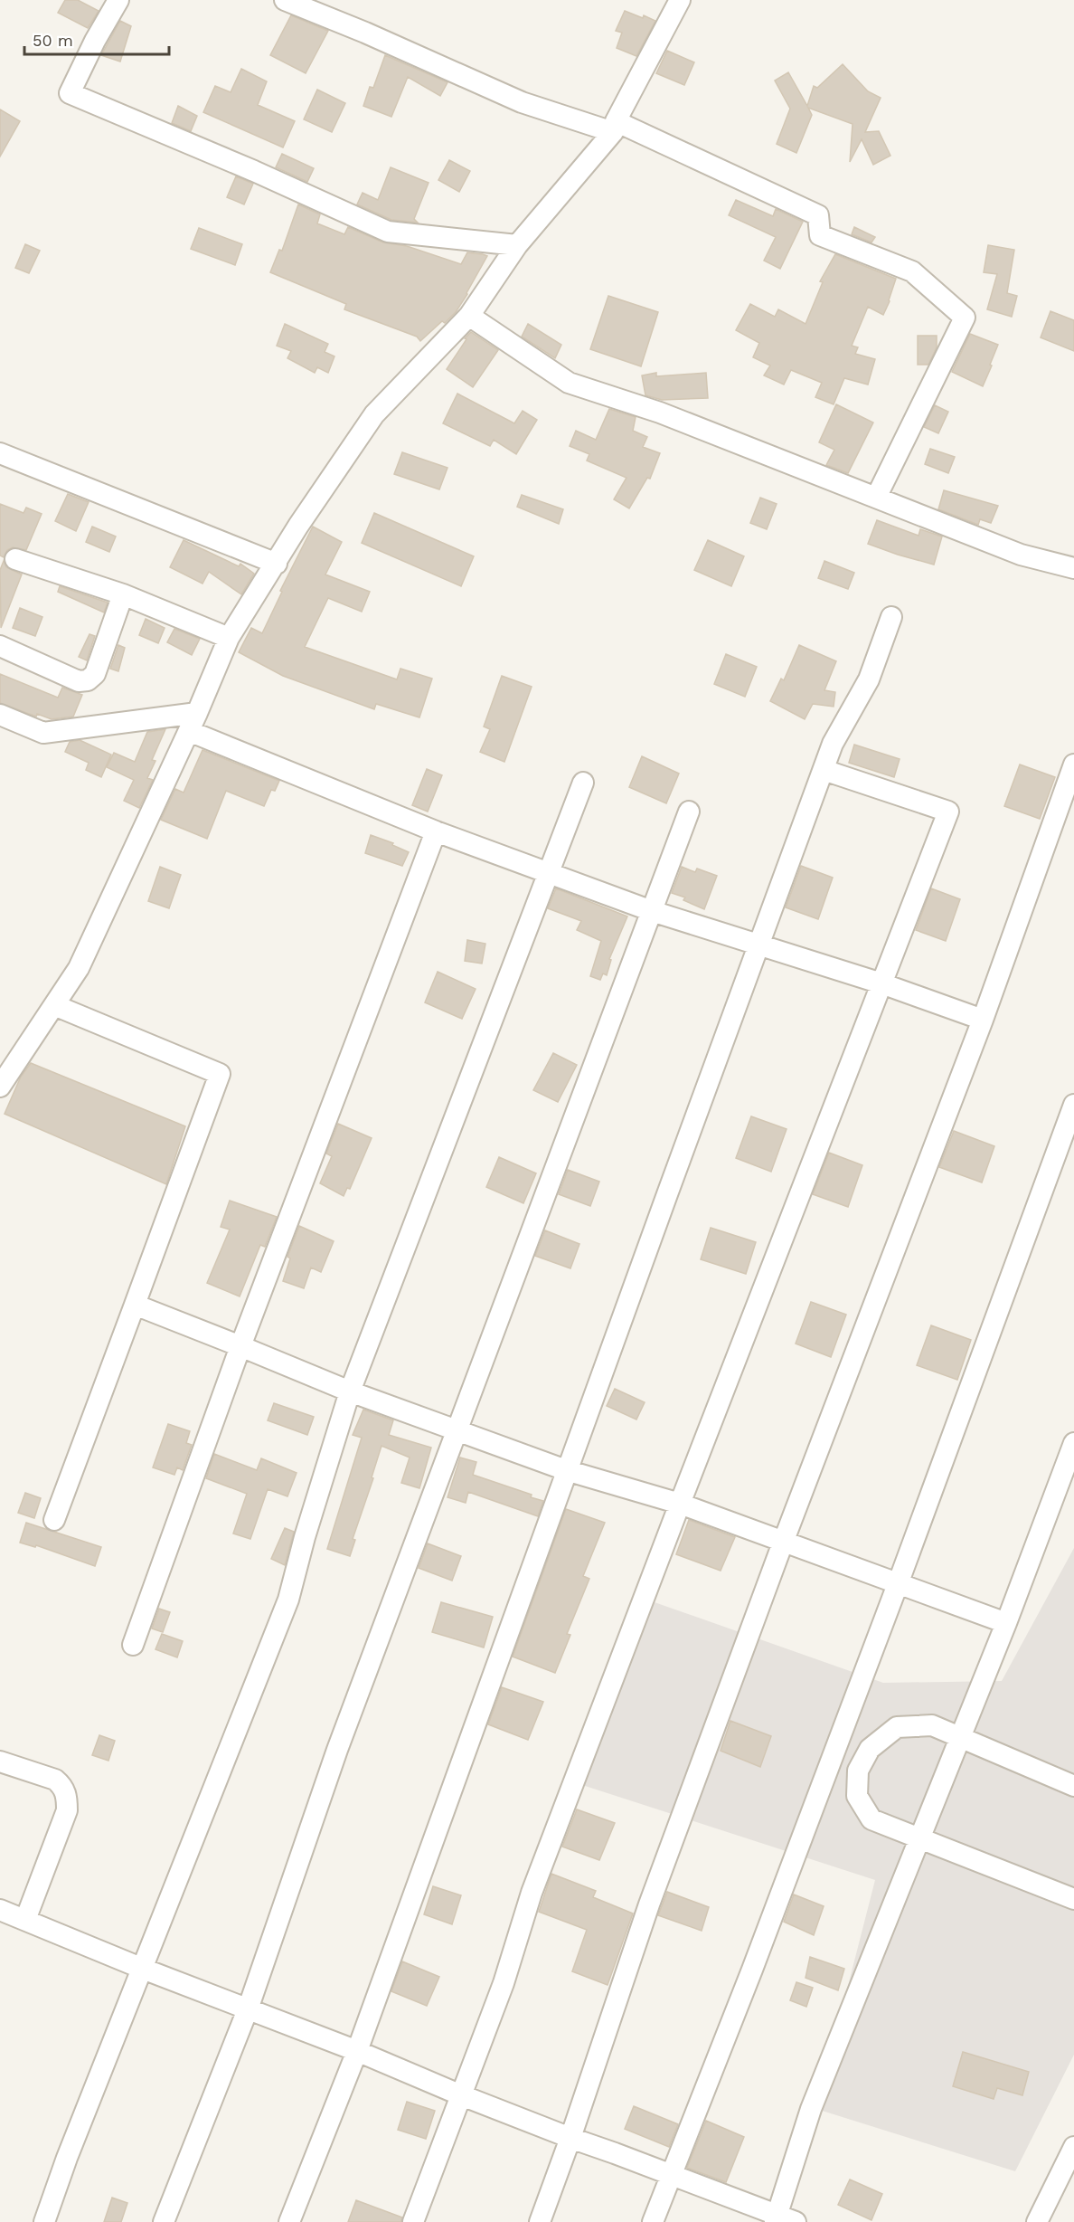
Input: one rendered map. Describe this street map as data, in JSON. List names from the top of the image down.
{
  "scale_bar": "50 m"
}
